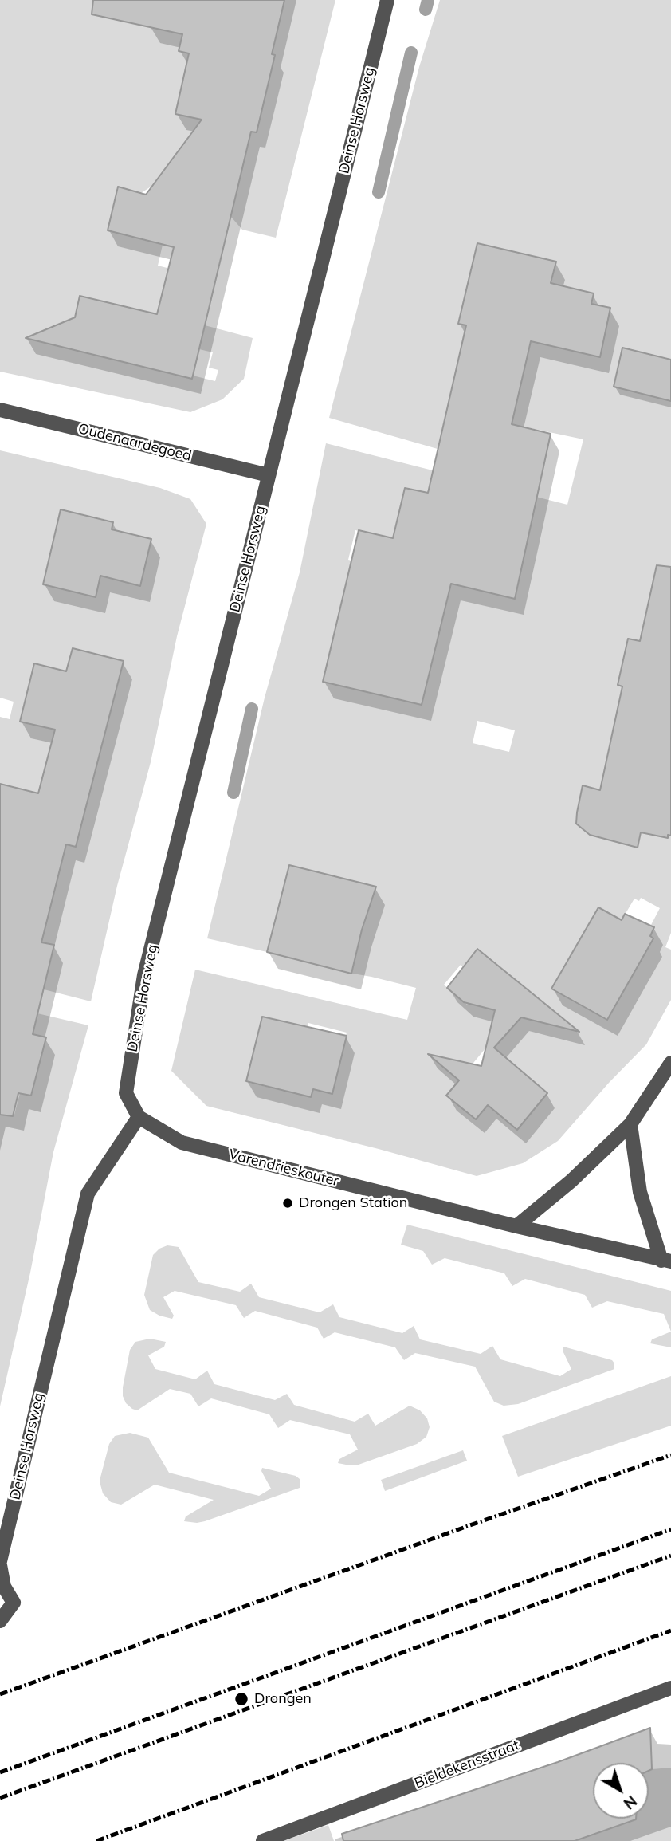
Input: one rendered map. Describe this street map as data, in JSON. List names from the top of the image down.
{
  "streets": {
    "street": [
      "Deinse Horsweg",
      "Oudenaardegoed",
      "Varendrieskouter",
      "Bieldekensstraat"
    ]
  },
  "crossings": [
    ["Deinse Horsweg", "Oudenaardegoed"],
    ["Deinse Horsweg", "Varendrieskouter"]
  ],
  "places": ["Drongen Station", "Drongen"],
  "north": "bottom right"
}
